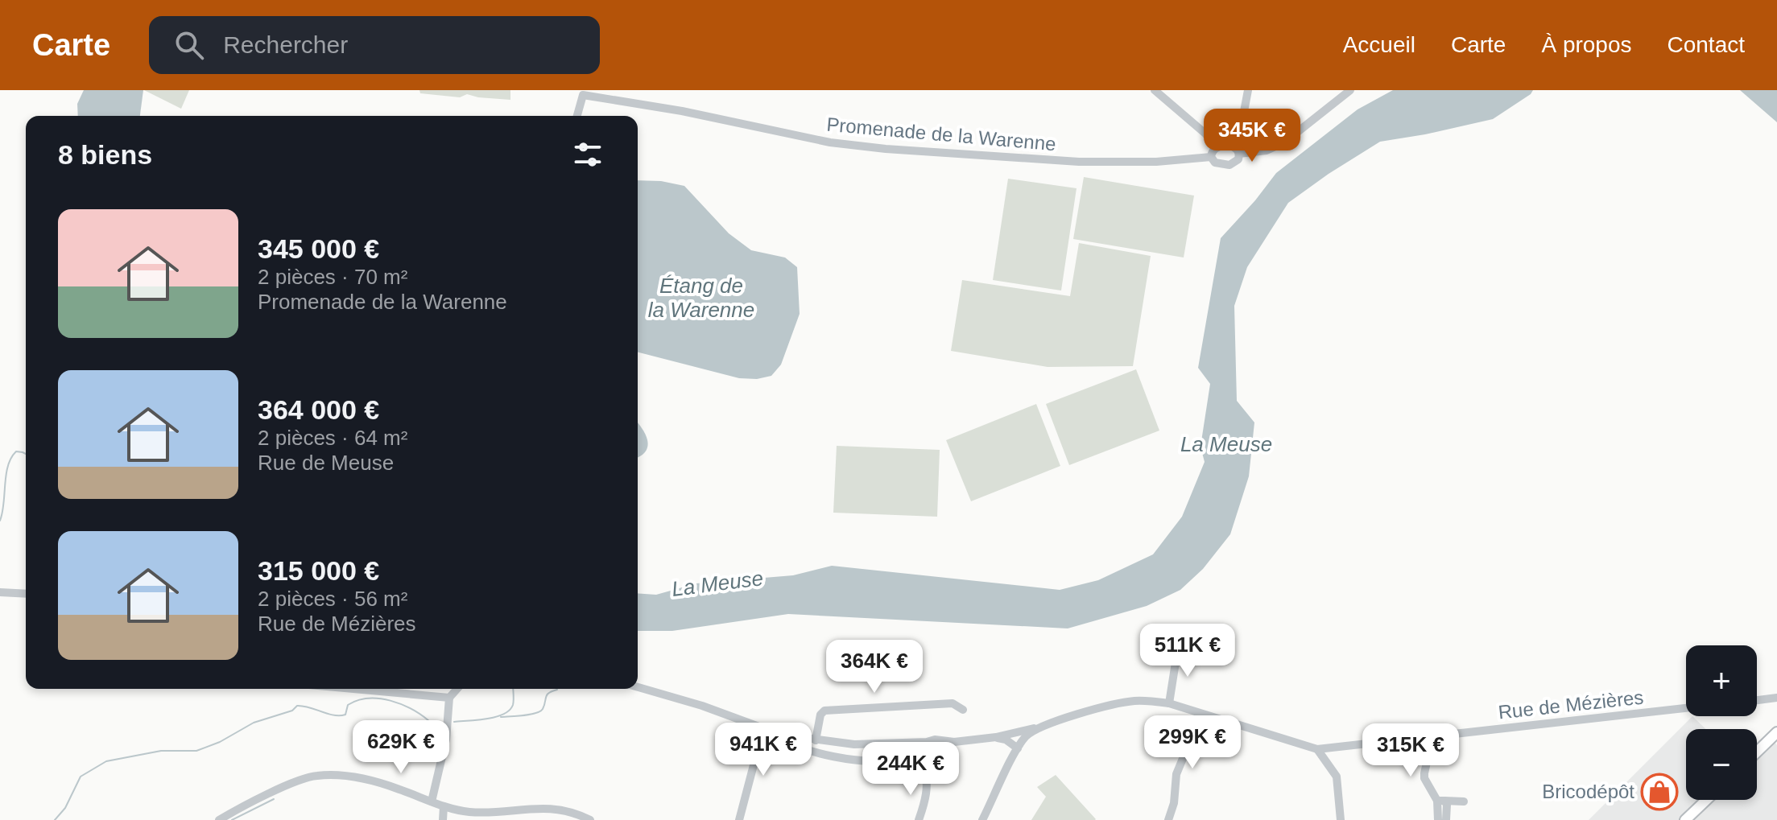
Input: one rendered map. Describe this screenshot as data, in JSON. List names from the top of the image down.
{
  "streets": {
    "street": ["Promenade de la Warenne", "Rue de Mézières"]
  },
  "water": ["Étang de la Warenne", "La Meuse"],
  "places": {
    "shop": ["Bricodépôt"]
  },
  "page": {
    "header": "Carte",
    "search": "Rechercher",
    "nav": [
      "Accueil",
      "Carte",
      "À propos",
      "Contact"
    ],
    "price": [
      "345K €",
      "511K €",
      "364K €",
      "299K €",
      "629K €",
      "941K €",
      "315K €",
      "244K €"
    ],
    "heading": "8 biens",
    "list": [
      {
        "name": "345 000 €",
        "note": "2 pièces · 70 m² · Promenade de la Warenne"
      },
      {
        "name": "364 000 €",
        "note": "2 pièces · 64 m² · Rue de Meuse"
      },
      {
        "name": "315 000 €",
        "note": "2 pièces · 56 m² · Rue de Mézières"
      }
    ],
    "map_buttons": ["+", "−"]
  }
}
